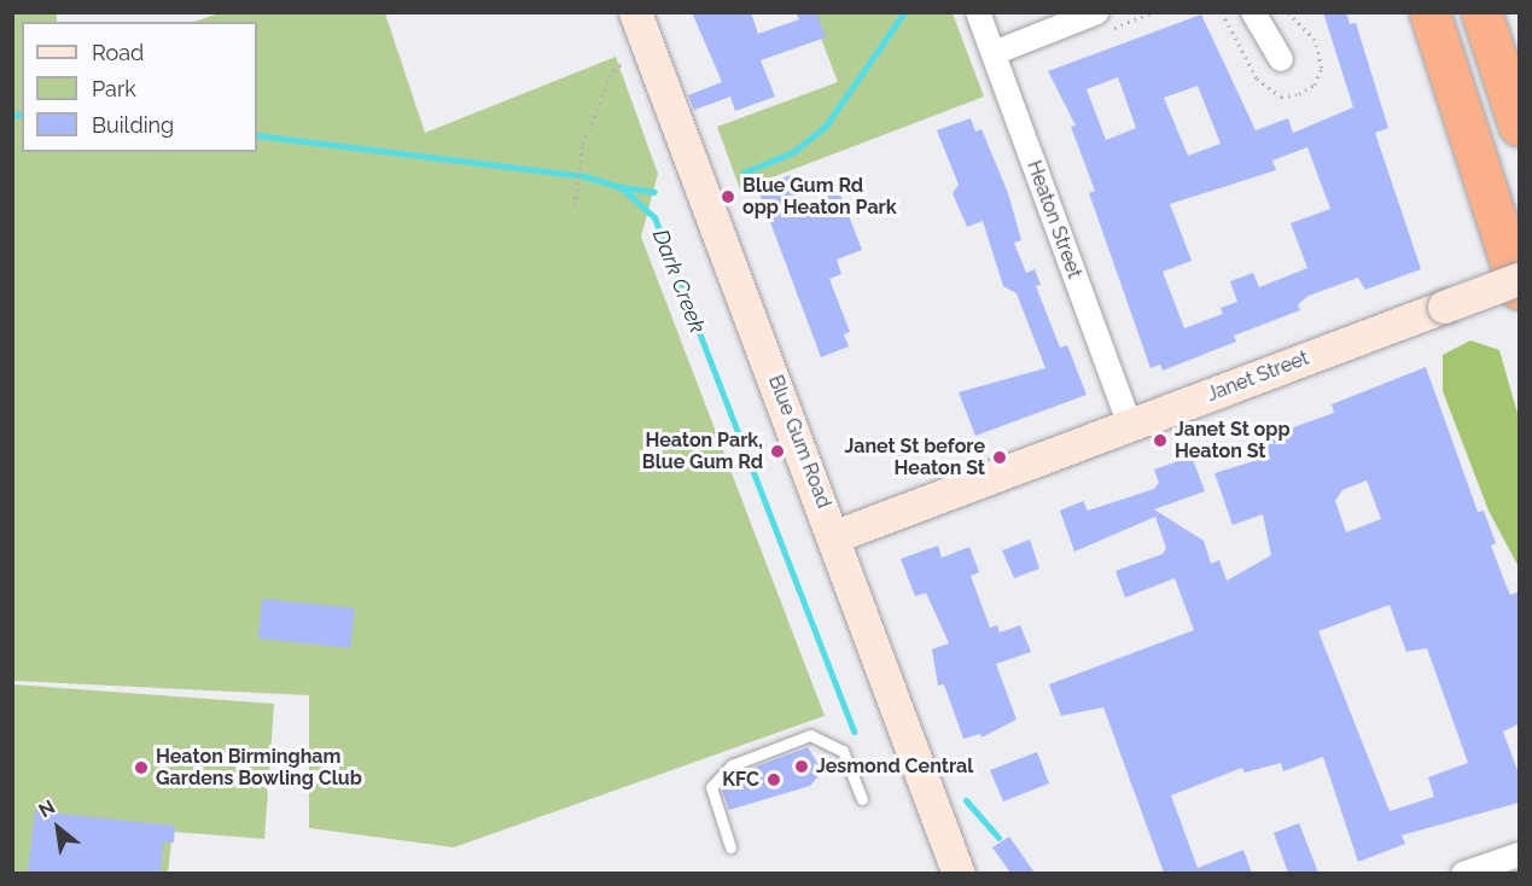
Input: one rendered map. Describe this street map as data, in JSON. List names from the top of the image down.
{
  "streets": {
    "main road": ["Janet Street", "Blue Gum Road"],
    "street": ["Heaton Street"]
  },
  "crossings": [
    ["Heaton Street", "Janet Street"],
    ["Janet Street", "Blue Gum Road"]
  ],
  "water": ["Dark Creek"],
  "places": [
    "Blue Gum Rd opp Heaton Park",
    "Janet St opp Heaton St",
    "Heaton Park, Blue Gum Rd",
    "Janet St before Heaton St",
    "Jesmond Central",
    "Heaton Birmingham Gardens Bowling Club",
    "KFC"
  ],
  "legend": ["Road", "Park", "Building"],
  "north": "top left"
}
